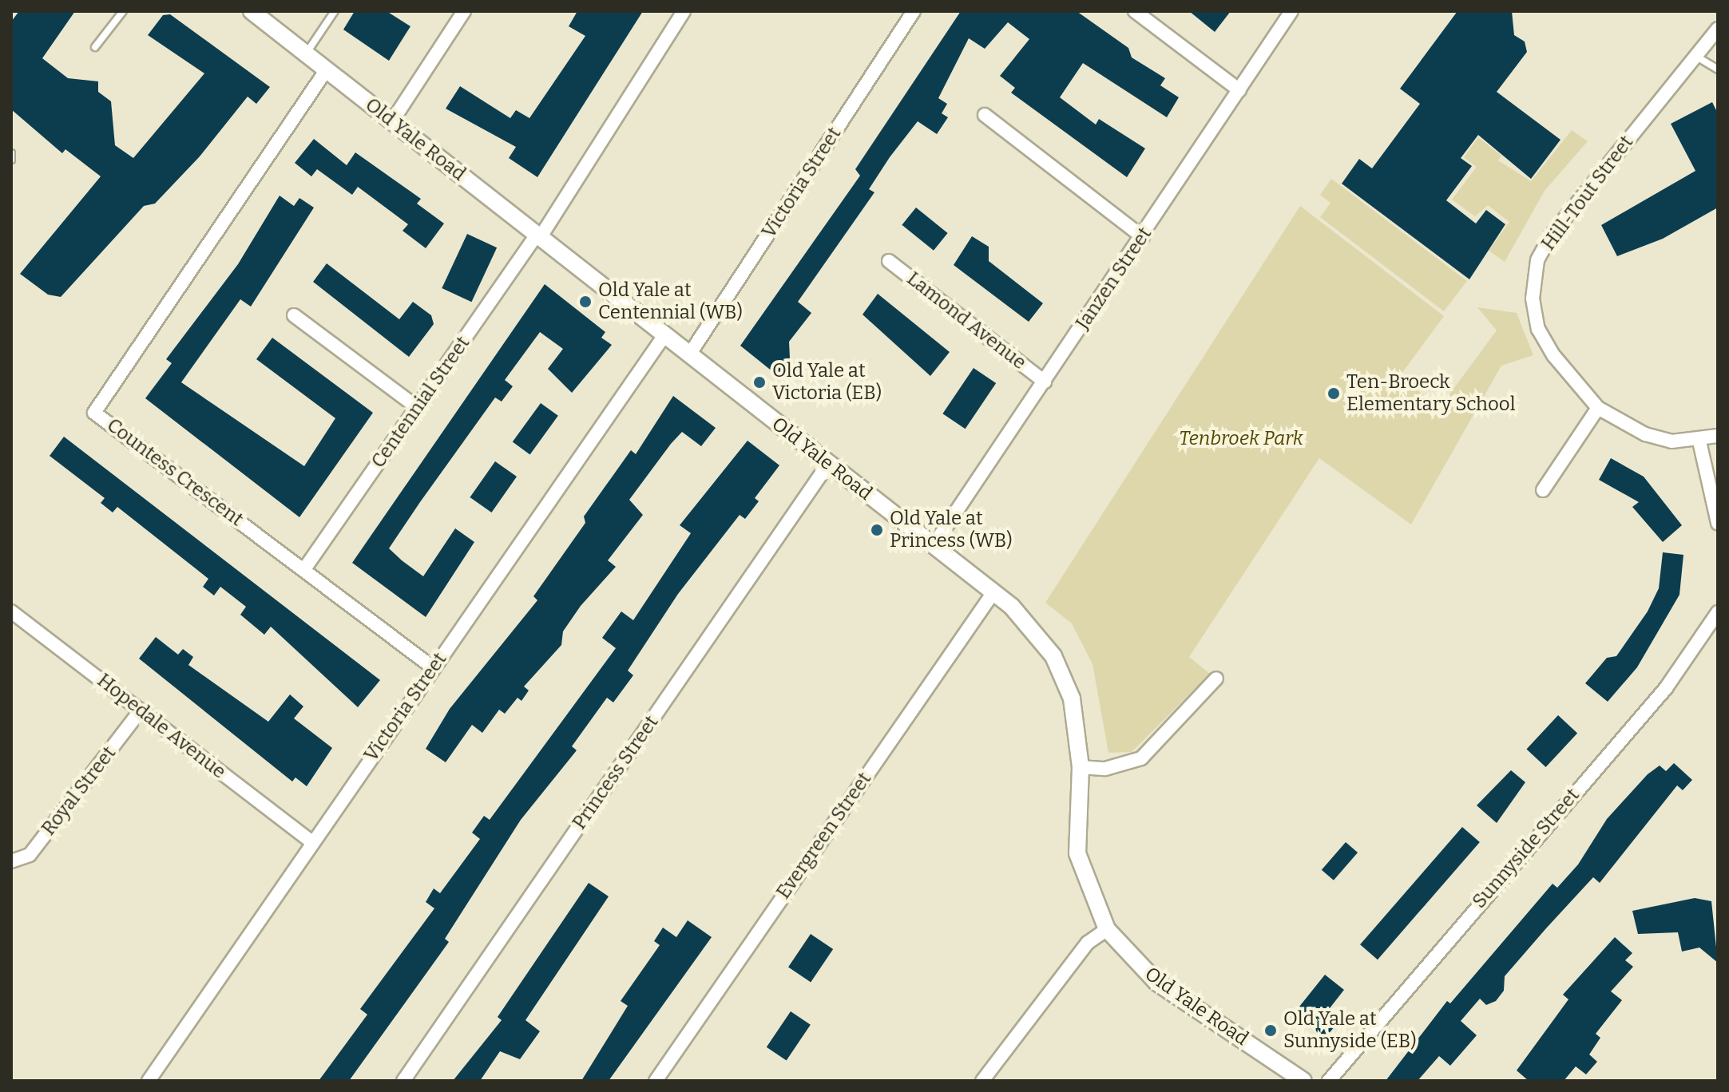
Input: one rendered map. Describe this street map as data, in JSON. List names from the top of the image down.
{
  "streets": {
    "street": [
      "Old Yale Road",
      "Victoria Street",
      "Hill-Tout Street",
      "Janzen Street",
      "Lamond Avenue",
      "Centennial Street",
      "Countess Crescent",
      "Hopedale Avenue",
      "Princess Street",
      "Royal Street",
      "Evergreen Street",
      "Sunnyside Street"
    ]
  },
  "crossings": [
    ["Old Yale Road", "Victoria Street"],
    ["Old Yale Road", "Janzen Street"],
    ["Old Yale Road", "Centennial Street"],
    ["Old Yale Road", "Countess Crescent"],
    ["Old Yale Road", "Princess Street"],
    ["Old Yale Road", "Evergreen Street"],
    ["Victoria Street", "Countess Crescent"],
    ["Victoria Street", "Hopedale Avenue"],
    ["Janzen Street", "Lamond Avenue"],
    ["Centennial Street", "Countess Crescent"],
    ["Hopedale Avenue", "Royal Street"]
  ],
  "parks": ["Tenbroek Park"],
  "places": [
    "Old Yale at Centennial (WB)",
    "Old Yale at Victoria (EB)",
    "Ten-Broeck Elementary School",
    "Old Yale at Princess (WB)",
    "Old Yale at Sunnyside (EB)"
  ]
}
